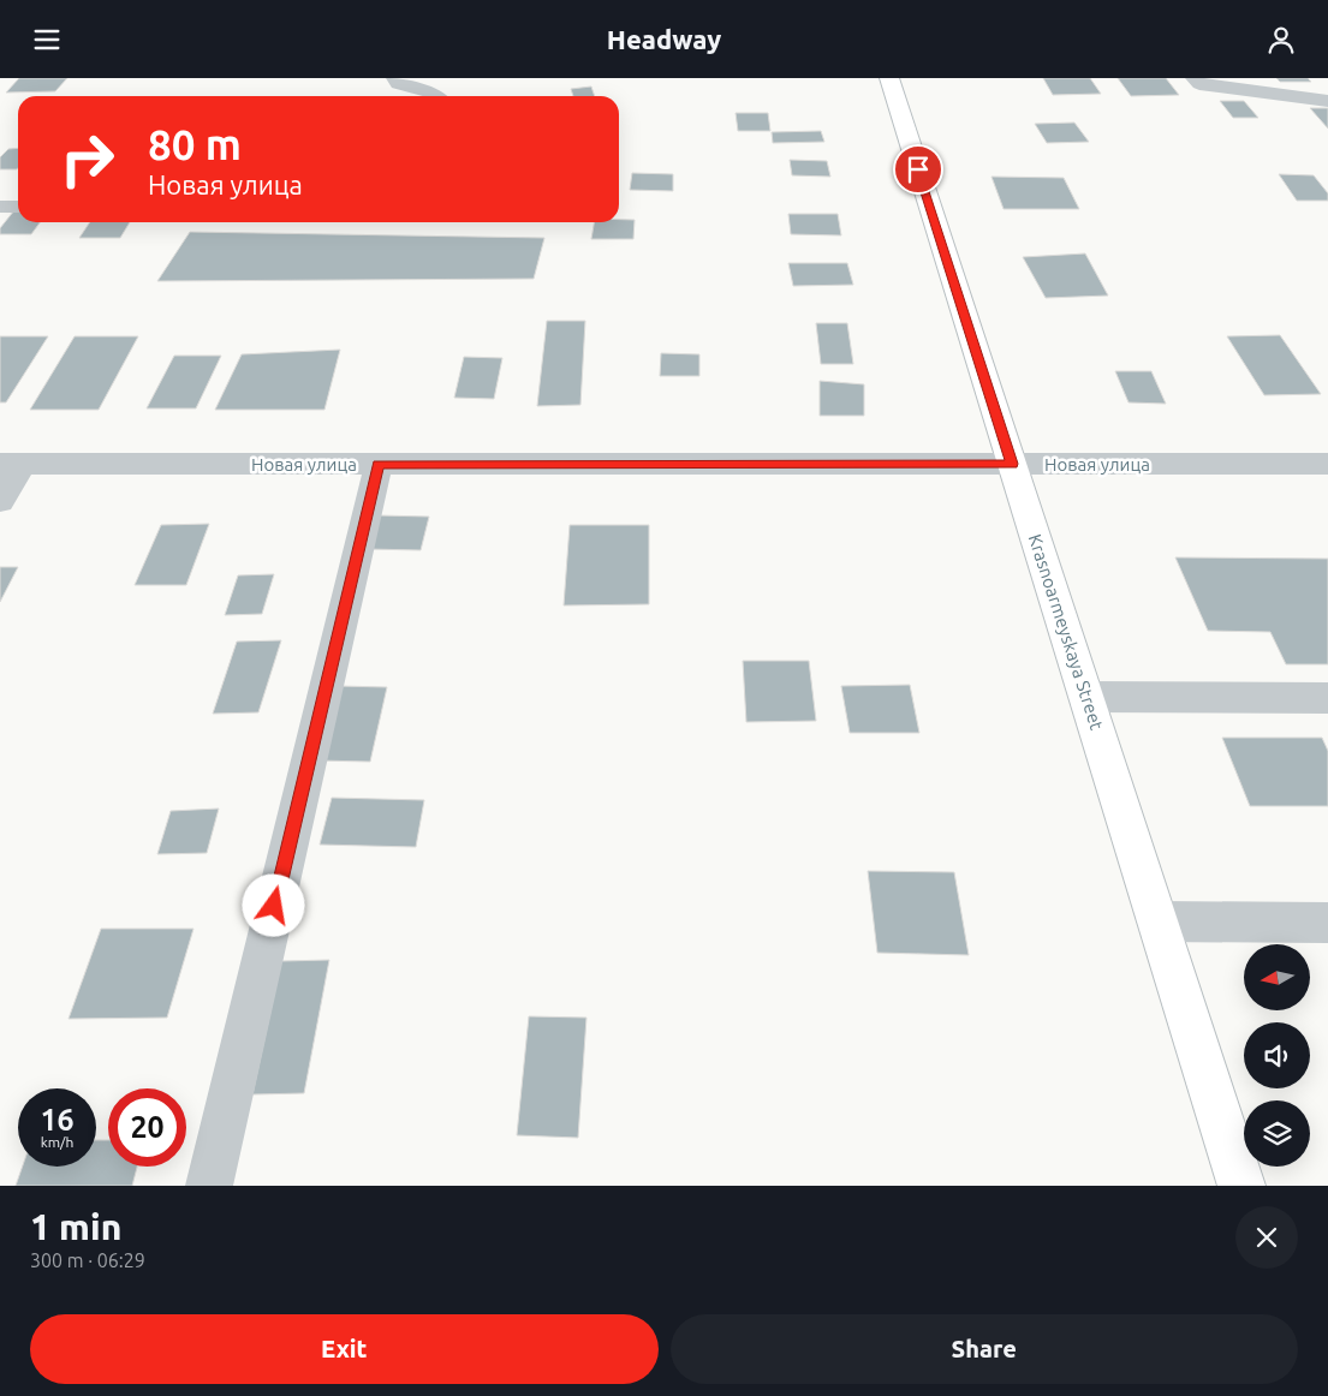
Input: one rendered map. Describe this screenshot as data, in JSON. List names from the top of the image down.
{
  "streets": {
    "main road": ["Krasnoarmeyskaya Street"],
    "street": ["Новая улица"]
  },
  "crossings": [
    ["Новая улица", "Krasnoarmeyskaya Street"]
  ],
  "north": "left",
  "page": {
    "header": "Headway",
    "turn": ["80 m", "Новая улица"],
    "speed": "16 km/h",
    "limit": "20",
    "heading": ["1 min", "300 m · 06:29"],
    "buttons": ["Exit", "Share"]
  }
}
